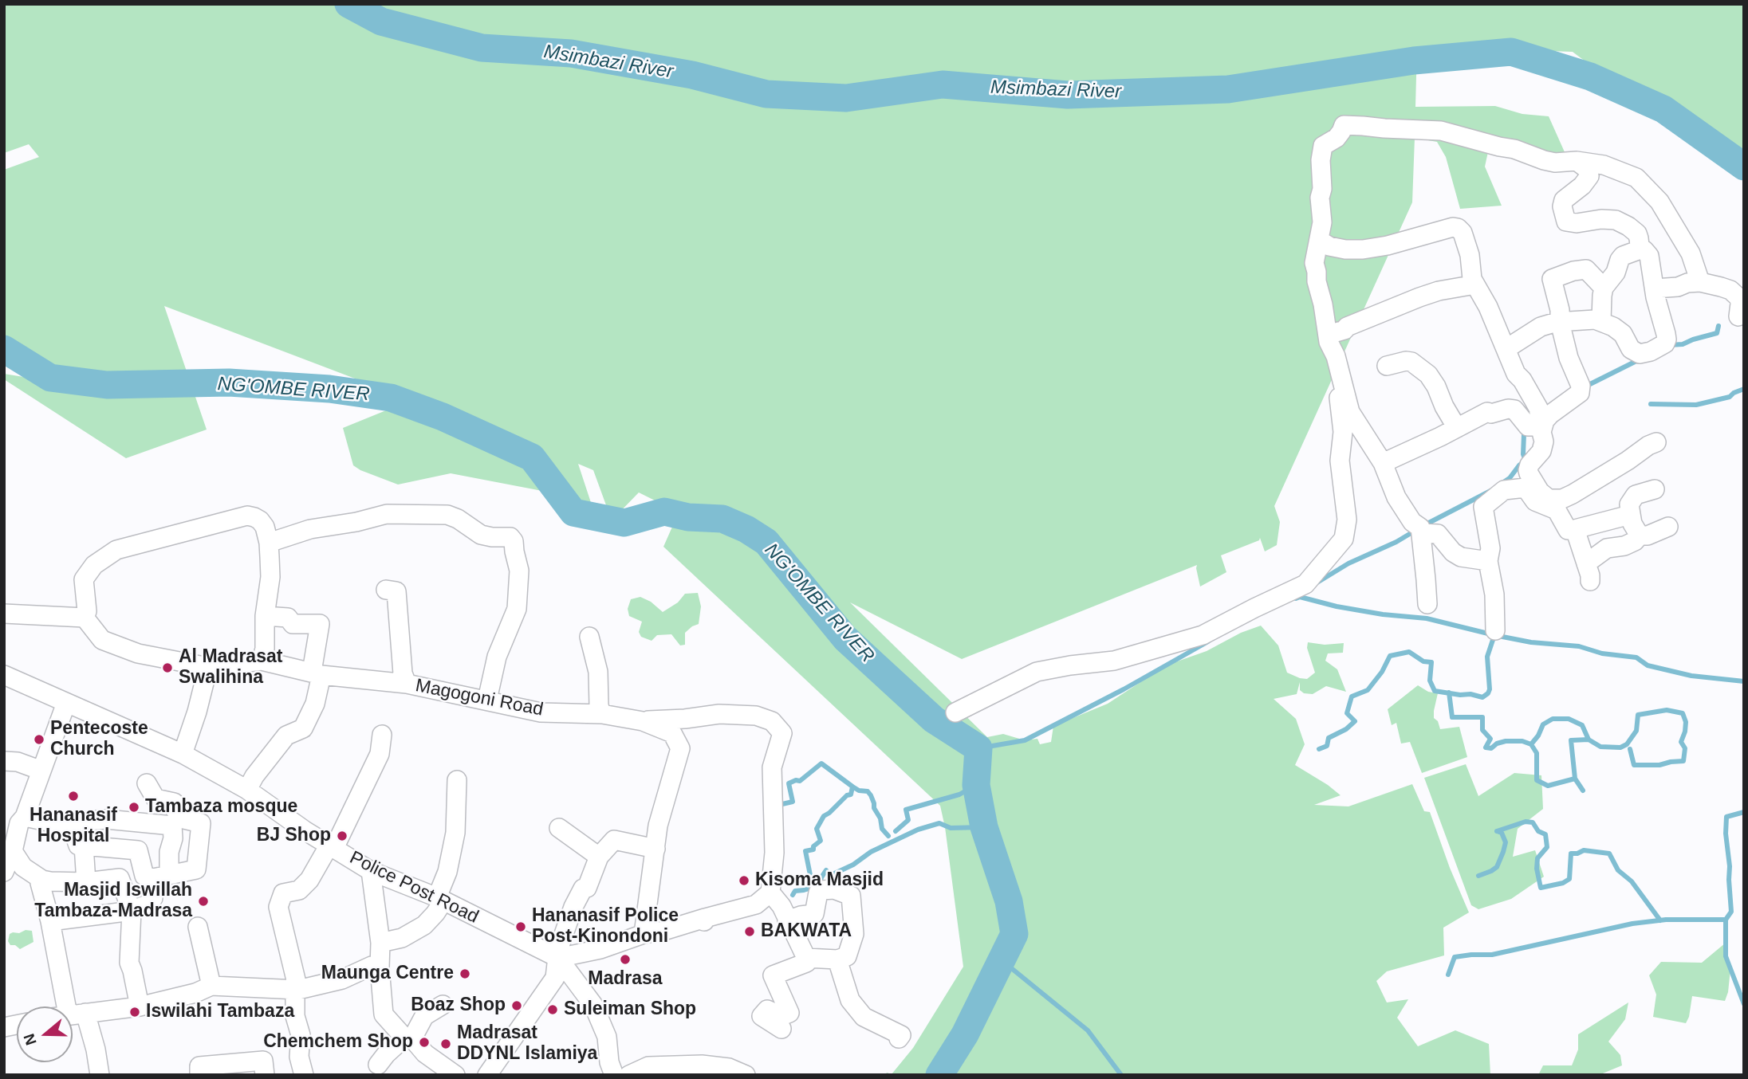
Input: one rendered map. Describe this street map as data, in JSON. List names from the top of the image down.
{
  "streets": {
    "street": ["Magogoni Road", "Police Post Road"]
  },
  "water": ["Msimbazi River", "NG'OMBE RIVER"],
  "places": [
    "Al Madrasat Swalihina",
    "Pentecoste Church",
    "Hananasif Hospital",
    "Tambaza mosque",
    "BJ Shop",
    "Kisoma Masjid",
    "Masjid Iswillah Tambaza-Madrasa",
    "Hananasif Police Post-Kinondoni",
    "BAKWATA",
    "Madrasa",
    "Maunga Centre",
    "Boaz Shop",
    "Suleiman Shop",
    "Iswilahi Tambaza",
    "Chemchem Shop",
    "Madrasat DDYNL Islamiya"
  ],
  "north": "left"
}
